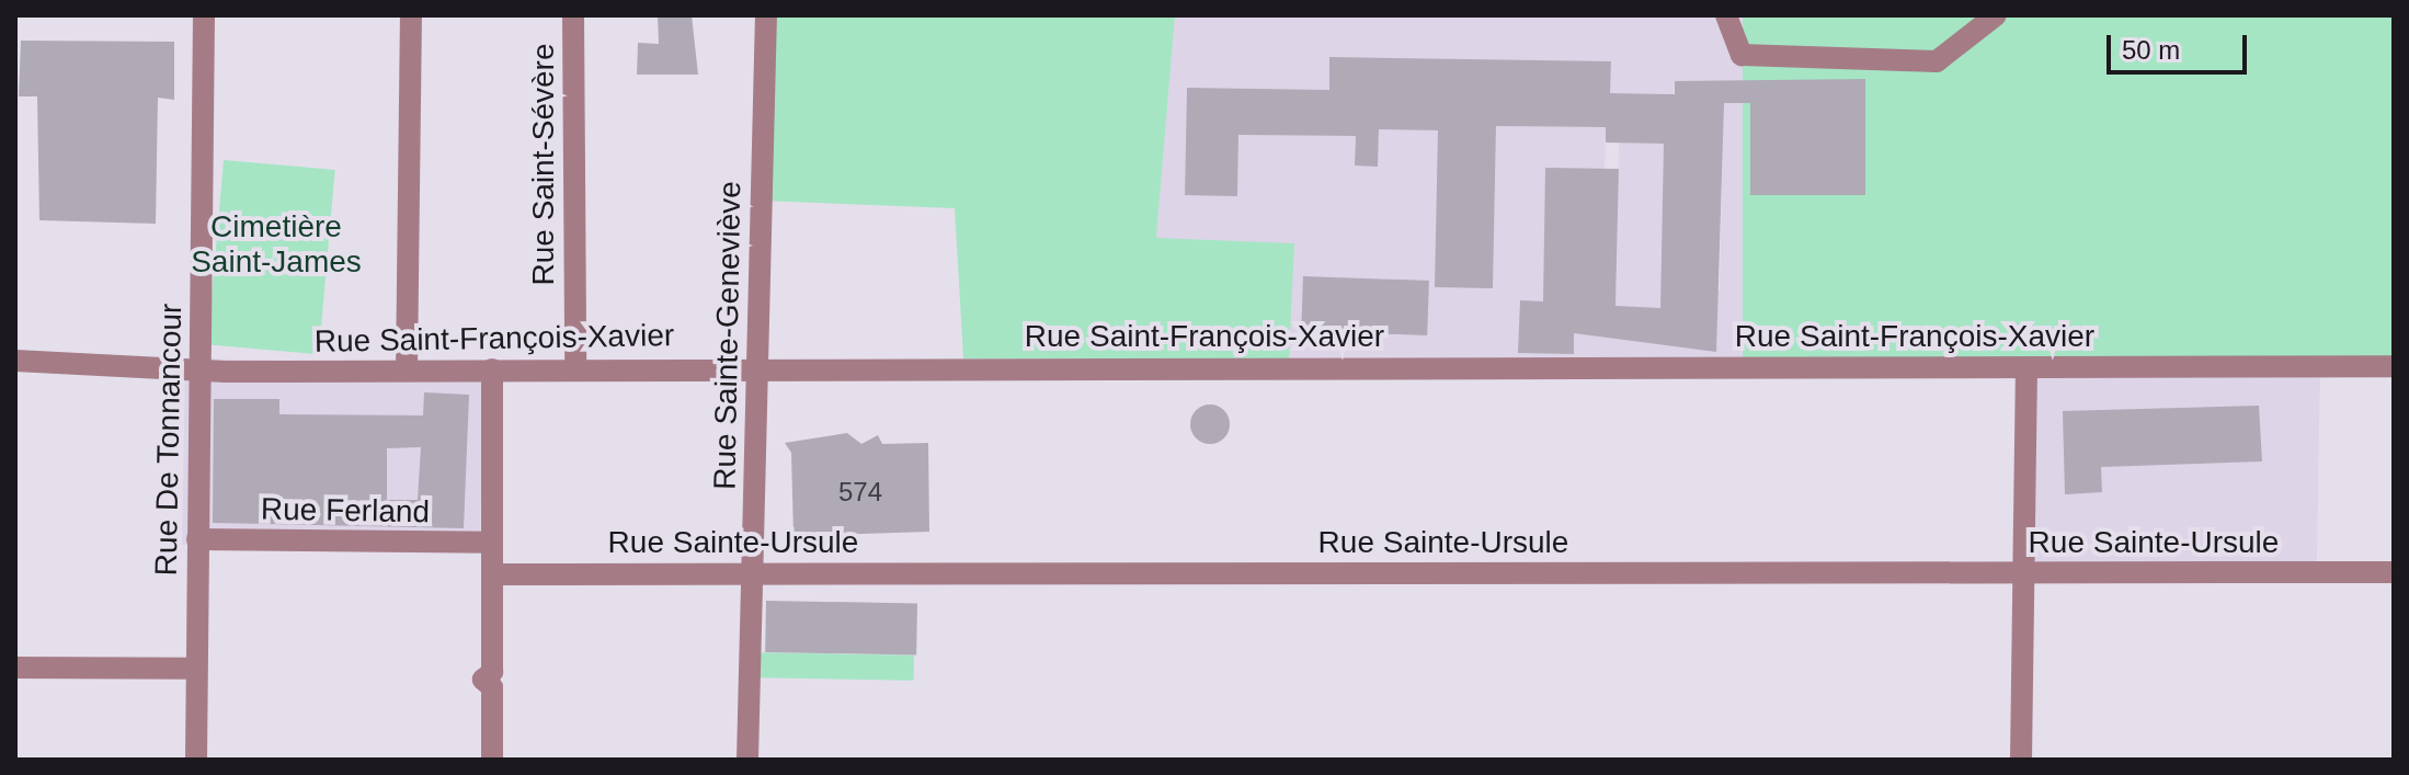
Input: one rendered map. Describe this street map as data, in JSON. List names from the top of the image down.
{
  "streets": {
    "street": [
      "Rue Saint-Sévère",
      "Rue Sainte-Geneviève",
      "Rue Saint-François-Xavier",
      "Rue De Tonnancour",
      "Rue Ferland",
      "Rue Sainte-Ursule"
    ]
  },
  "crossings": [
    ["Rue Saint-Sévère", "Rue Saint-François-Xavier"],
    ["Rue Sainte-Geneviève", "Rue Saint-François-Xavier"],
    ["Rue Sainte-Geneviève", "Rue Sainte-Ursule"],
    ["Rue Saint-François-Xavier", "Rue De Tonnancour"],
    ["Rue De Tonnancour", "Rue Ferland"]
  ],
  "parks": ["Cimetière Saint-James"],
  "house_numbers": ["574"],
  "scale_bar": "50 m"
}
